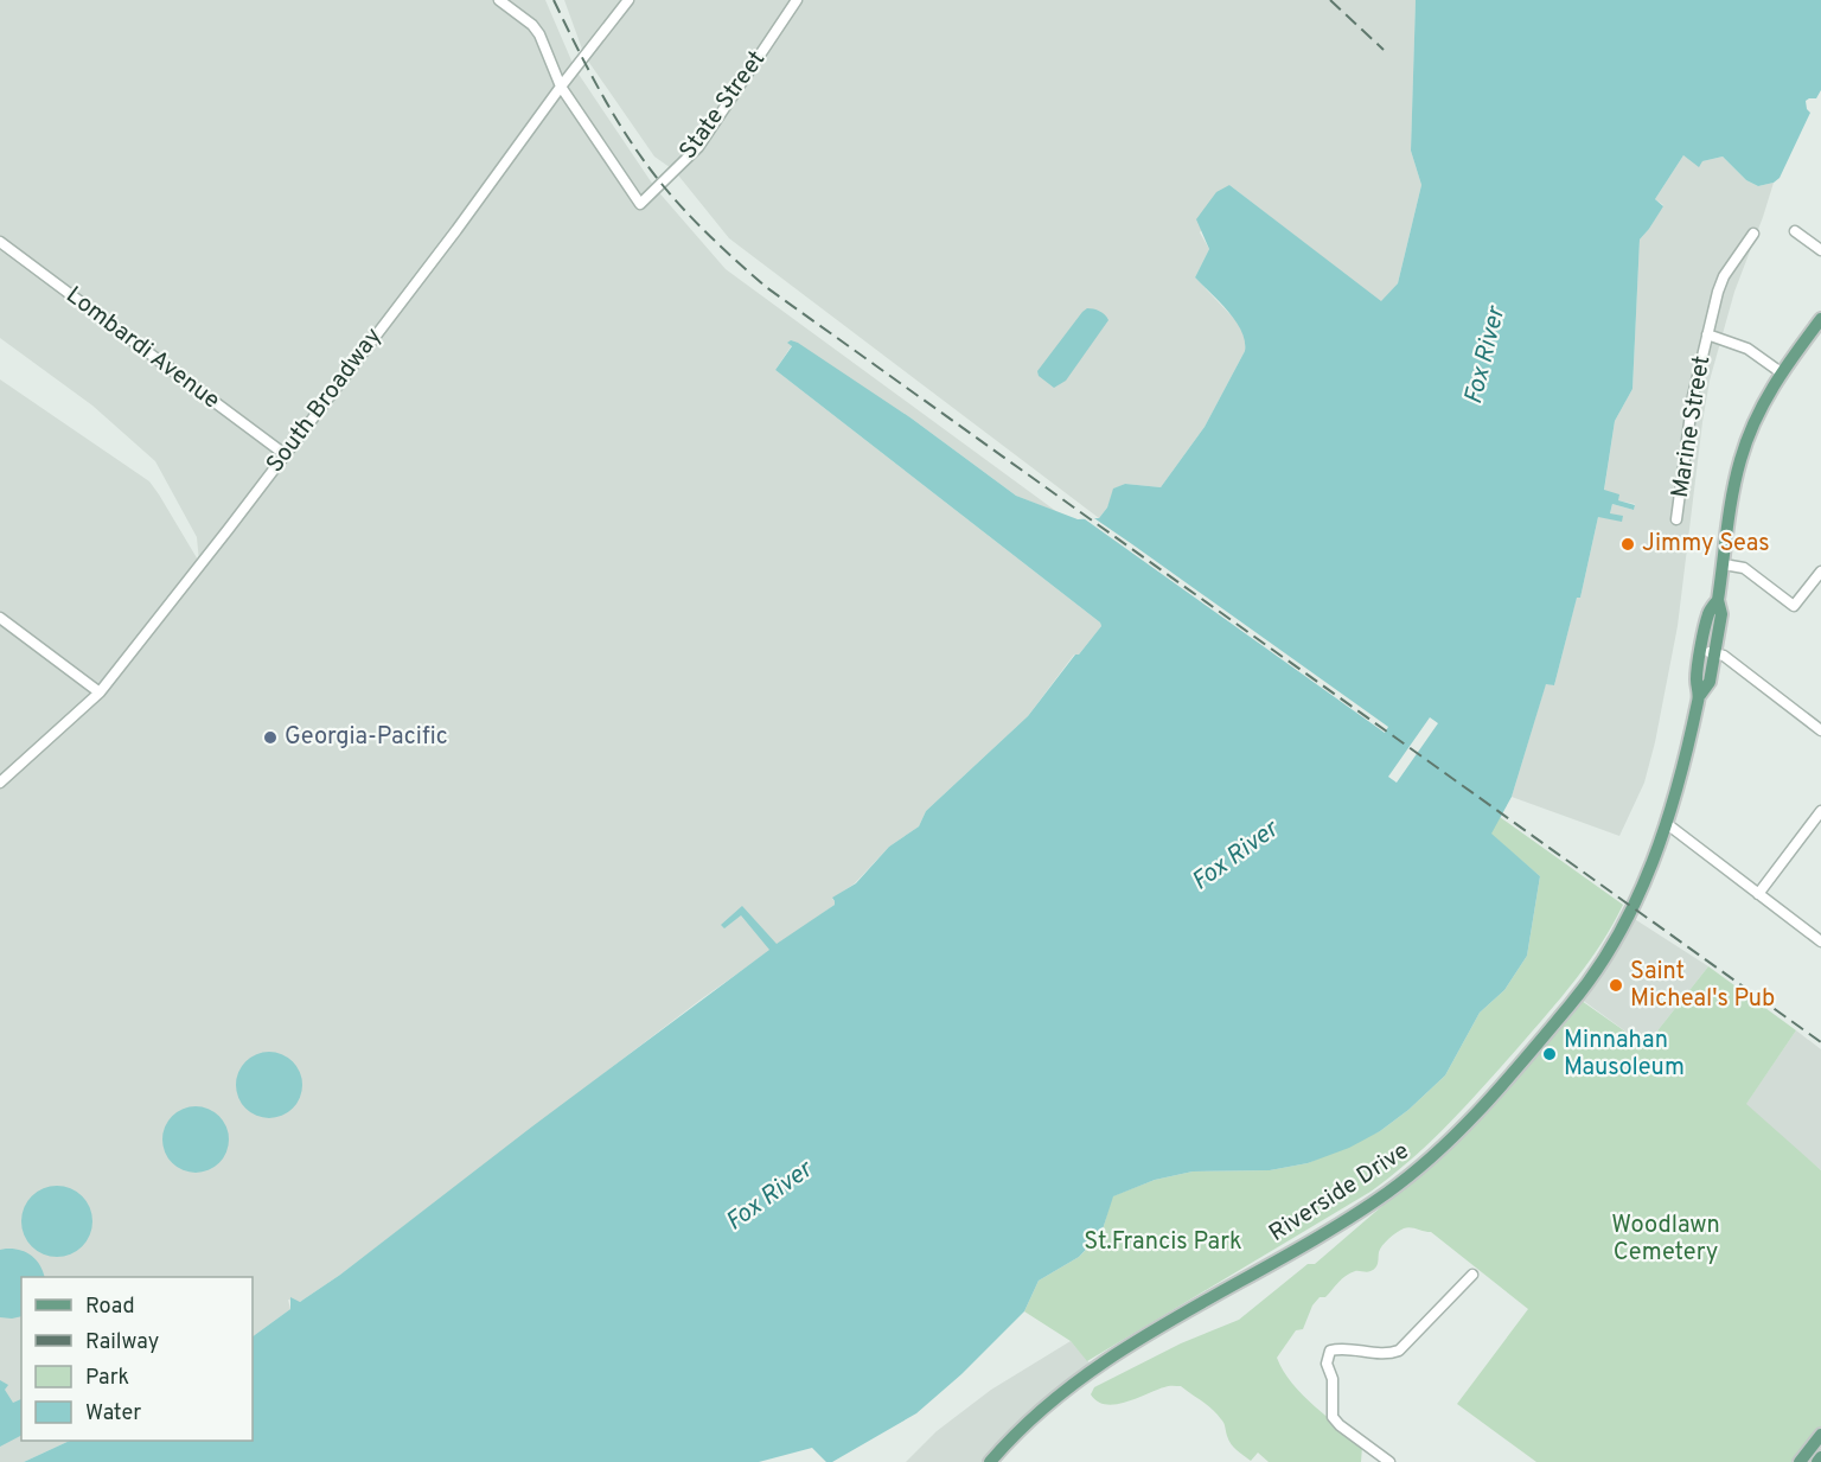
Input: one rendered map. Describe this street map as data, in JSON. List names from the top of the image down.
{
  "streets": {
    "main road": ["Riverside Drive"],
    "street": [
      "State Street",
      "Lombardi Avenue",
      "South Broadway",
      "Marine Street"
    ]
  },
  "crossings": [
    ["State Street", "South Broadway"],
    ["Lombardi Avenue", "South Broadway"],
    ["Marine Street", "Riverside Drive"]
  ],
  "water": ["Fox River"],
  "parks": ["Woodlawn Cemetery", "St.Francis Park"],
  "places": [
    "Jimmy Seas",
    "Georgia-Pacific",
    "Saint Micheal's Pub",
    "Minnahan Mausoleum"
  ],
  "legend": [
    "Road",
    "Railway",
    "Park",
    "Water"
  ]
}
